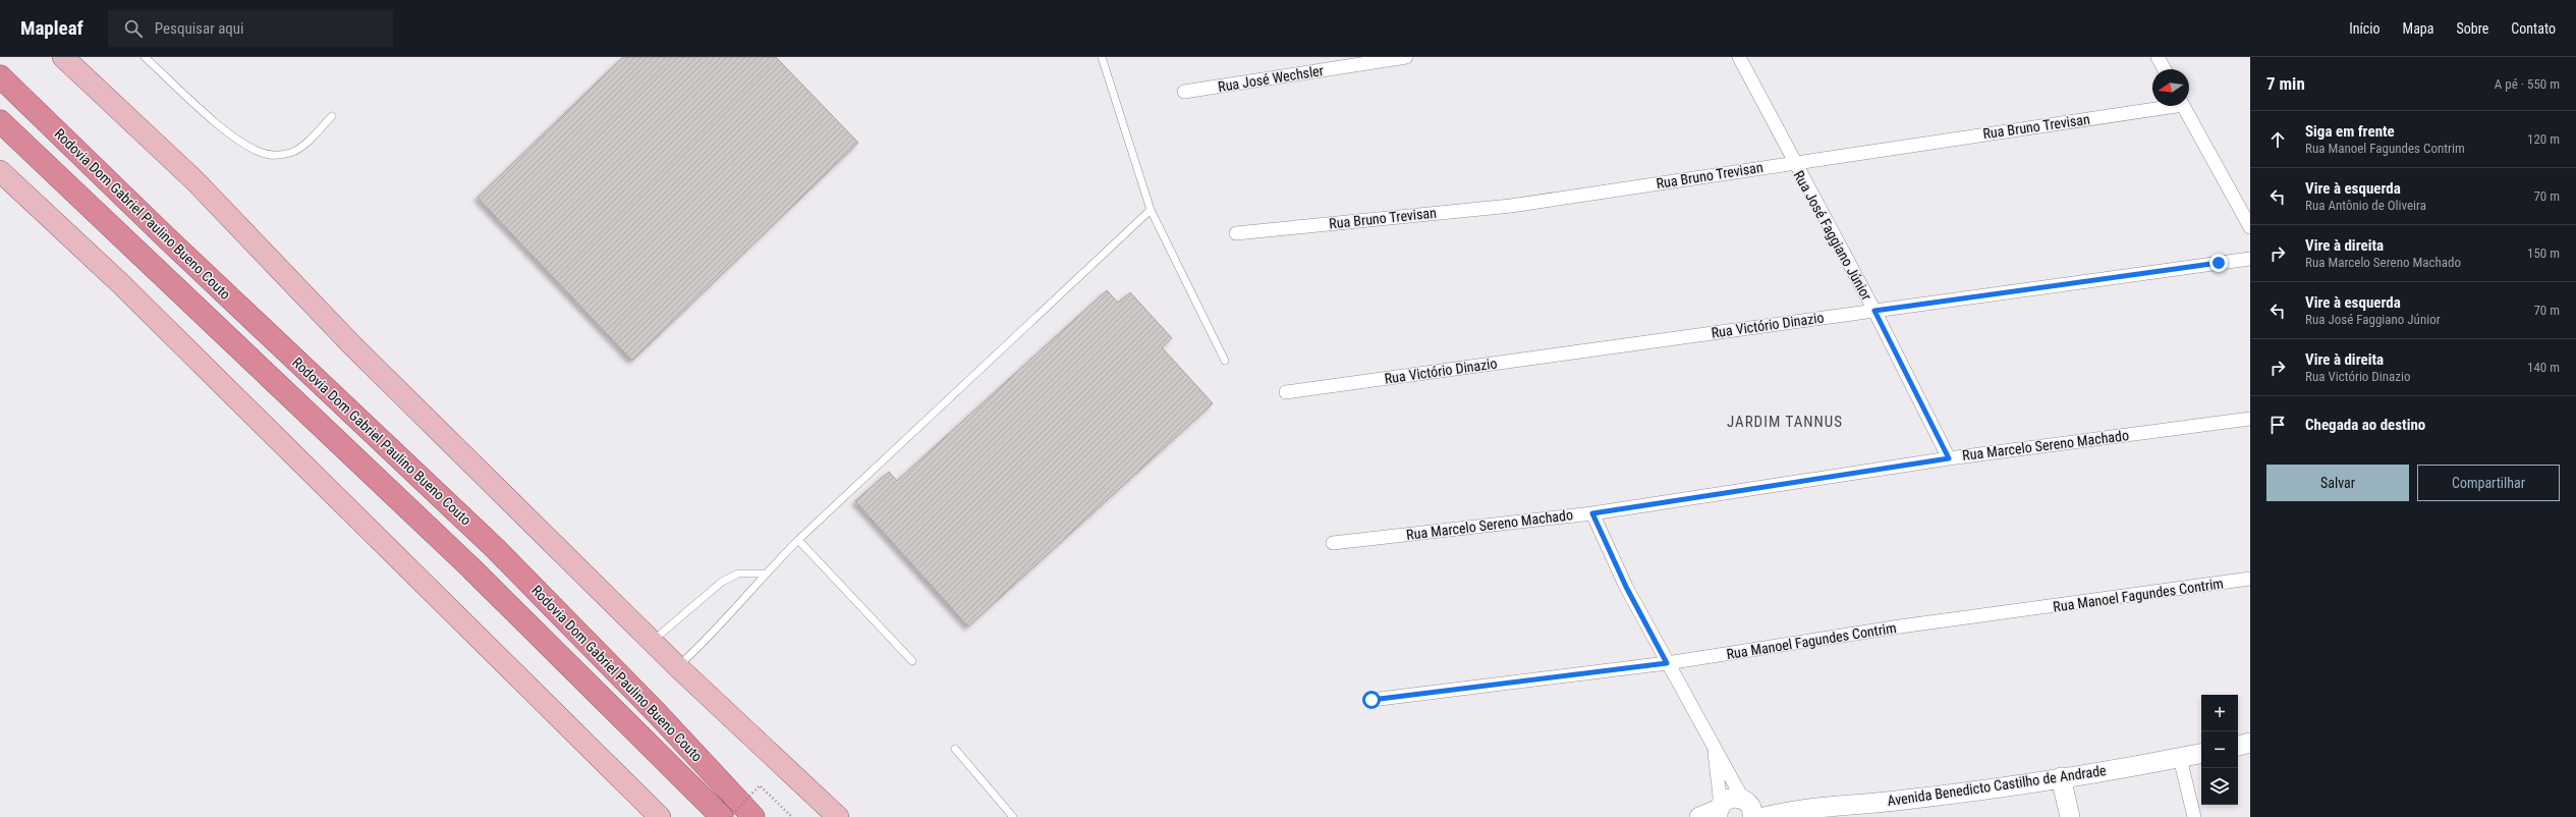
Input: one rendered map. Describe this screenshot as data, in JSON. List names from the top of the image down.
{
  "streets": {
    "highway": ["Rodovia Dom Gabriel Paulino Bueno Couto"],
    "main road": ["Avenida Benedicto Castilho de Andrade"],
    "street": [
      "Rua José Wechsler",
      "Rua Bruno Trevisan",
      "Rua José Faggiano Júnior",
      "Rua Victório Dinazio",
      "Rua Marcelo Sereno Machado",
      "Rua Manoel Fagundes Contrim"
    ]
  },
  "crossings": [
    ["Rua Bruno Trevisan", "Rua José Faggiano Júnior"],
    ["Rua José Faggiano Júnior", "Rua Victório Dinazio"],
    ["Rua José Faggiano Júnior", "Rua Marcelo Sereno Machado"]
  ],
  "districts": ["JARDIM TANNUS"],
  "north": "left",
  "page": {
    "header": "Mapleaf",
    "search": "Pesquisar aqui",
    "nav": [
      "Início",
      "Mapa",
      "Sobre",
      "Contato"
    ],
    "heading": ["7 min", "A pé · 550 m"],
    "list": [
      ["Siga em frente", "Rua Manoel Fagundes Contrim", "120 m"],
      ["Vire à esquerda", "Rua Antônio de Oliveira", "70 m"],
      ["Vire à direita", "Rua Marcelo Sereno Machado", "150 m"],
      ["Vire à esquerda", "Rua José Faggiano Júnior", "70 m"],
      ["Vire à direita", "Rua Victório Dinazio", "140 m"],
      "Chegada ao destino"
    ],
    "buttons": ["Salvar", "Compartilhar"],
    "map_buttons": ["+", "−"]
  }
}
